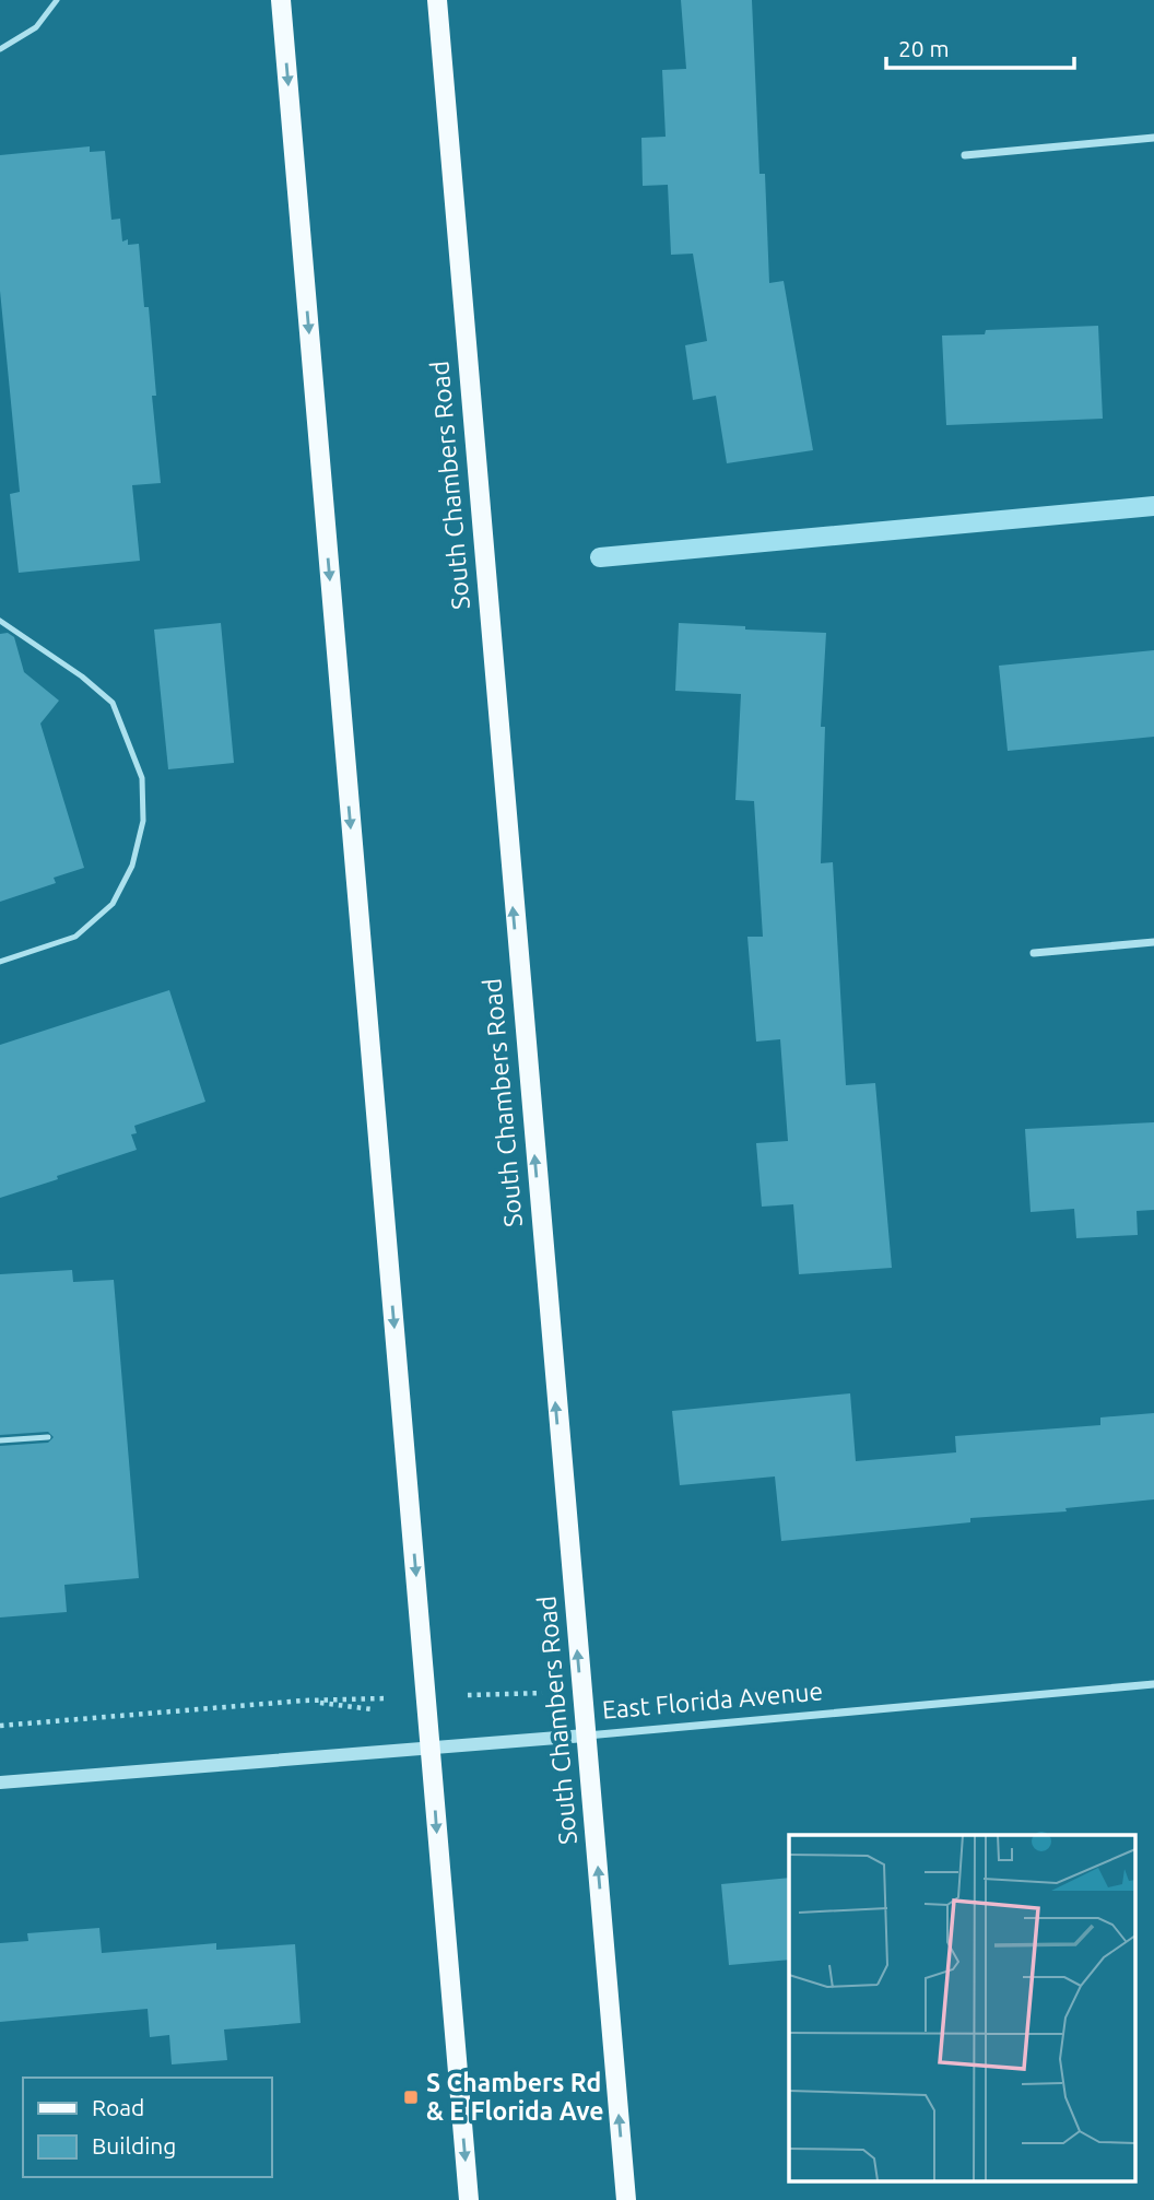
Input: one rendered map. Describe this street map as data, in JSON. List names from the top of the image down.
{
  "streets": {
    "main road": ["South Chambers Road"],
    "street": ["East Florida Avenue"]
  },
  "crossings": [
    ["South Chambers Road", "East Florida Avenue"]
  ],
  "places": {
    "transit": ["S Chambers Rd & E Florida Ave"]
  },
  "legend": ["Road", "Building"],
  "scale_bar": "20 m"
}
